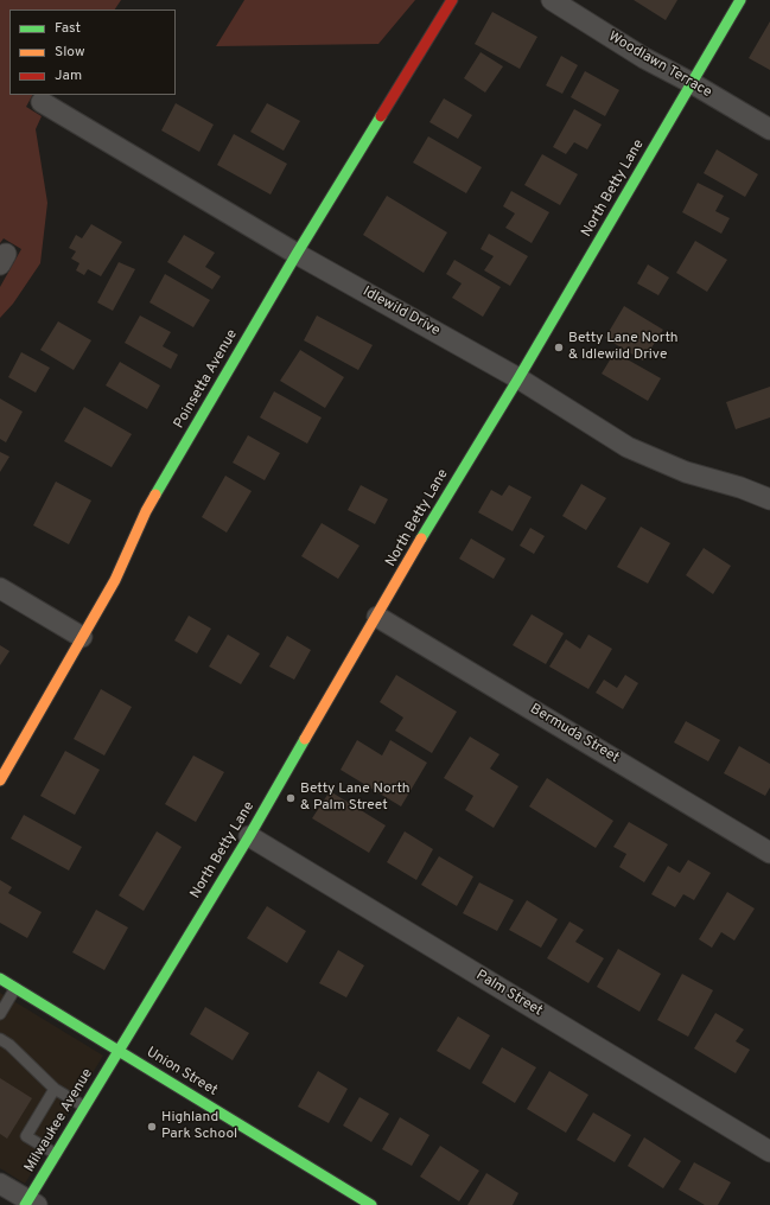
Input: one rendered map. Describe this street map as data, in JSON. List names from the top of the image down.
{
  "streets": {
    "street": [
      "Woodlawn Terrace",
      "North Betty Lane",
      "Idlewild Drive",
      "Poinsetta Avenue",
      "Bermuda Street",
      "Palm Street",
      "Union Street",
      "Milwaukee Avenue"
    ]
  },
  "crossings": [
    ["Woodlawn Terrace", "North Betty Lane"],
    ["North Betty Lane", "Idlewild Drive"],
    ["North Betty Lane", "Bermuda Street"],
    ["North Betty Lane", "Palm Street"],
    ["North Betty Lane", "Union Street"],
    ["North Betty Lane", "Milwaukee Avenue"],
    ["Idlewild Drive", "Poinsetta Avenue"],
    ["Union Street", "Milwaukee Avenue"]
  ],
  "places": ["Betty Lane North & Idlewild Drive", "Betty Lane North & Palm Street", "Highland Park School"],
  "legend": ["Fast", "Slow", "Jam"]
}
